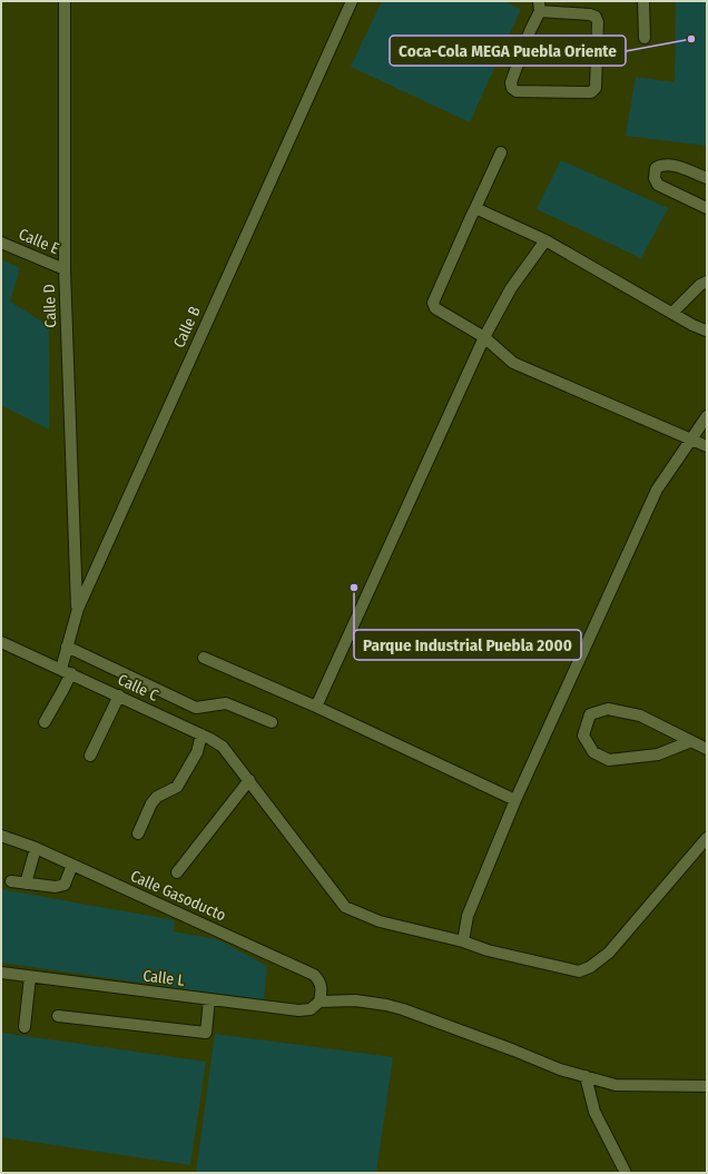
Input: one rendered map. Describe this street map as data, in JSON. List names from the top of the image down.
{
  "streets": {
    "street": [
      "Calle E",
      "Calle D",
      "Calle B",
      "Calle C",
      "Calle Gasoducto",
      "Calle L"
    ]
  },
  "crossings": [
    ["Calle E", "Calle D"],
    ["Calle D", "Calle B"],
    ["Calle B", "Calle C"],
    ["Calle Gasoducto", "Calle L"]
  ],
  "places": ["Coca-Cola MEGA Puebla Oriente", "Parque Industrial Puebla 2000"]
}
